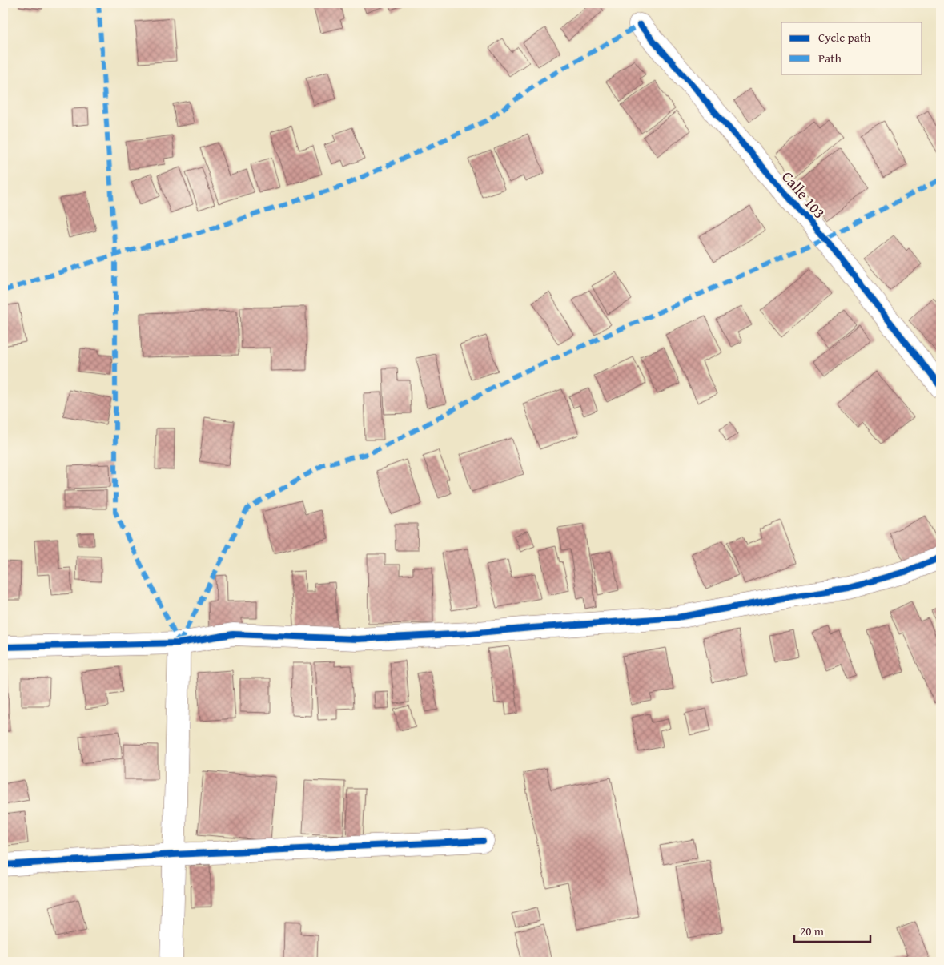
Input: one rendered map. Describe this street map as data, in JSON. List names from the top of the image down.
{
  "streets": {
    "street": ["Calle 103"]
  },
  "legend": ["Cycle path", "Path"],
  "scale_bar": "20 m"
}
